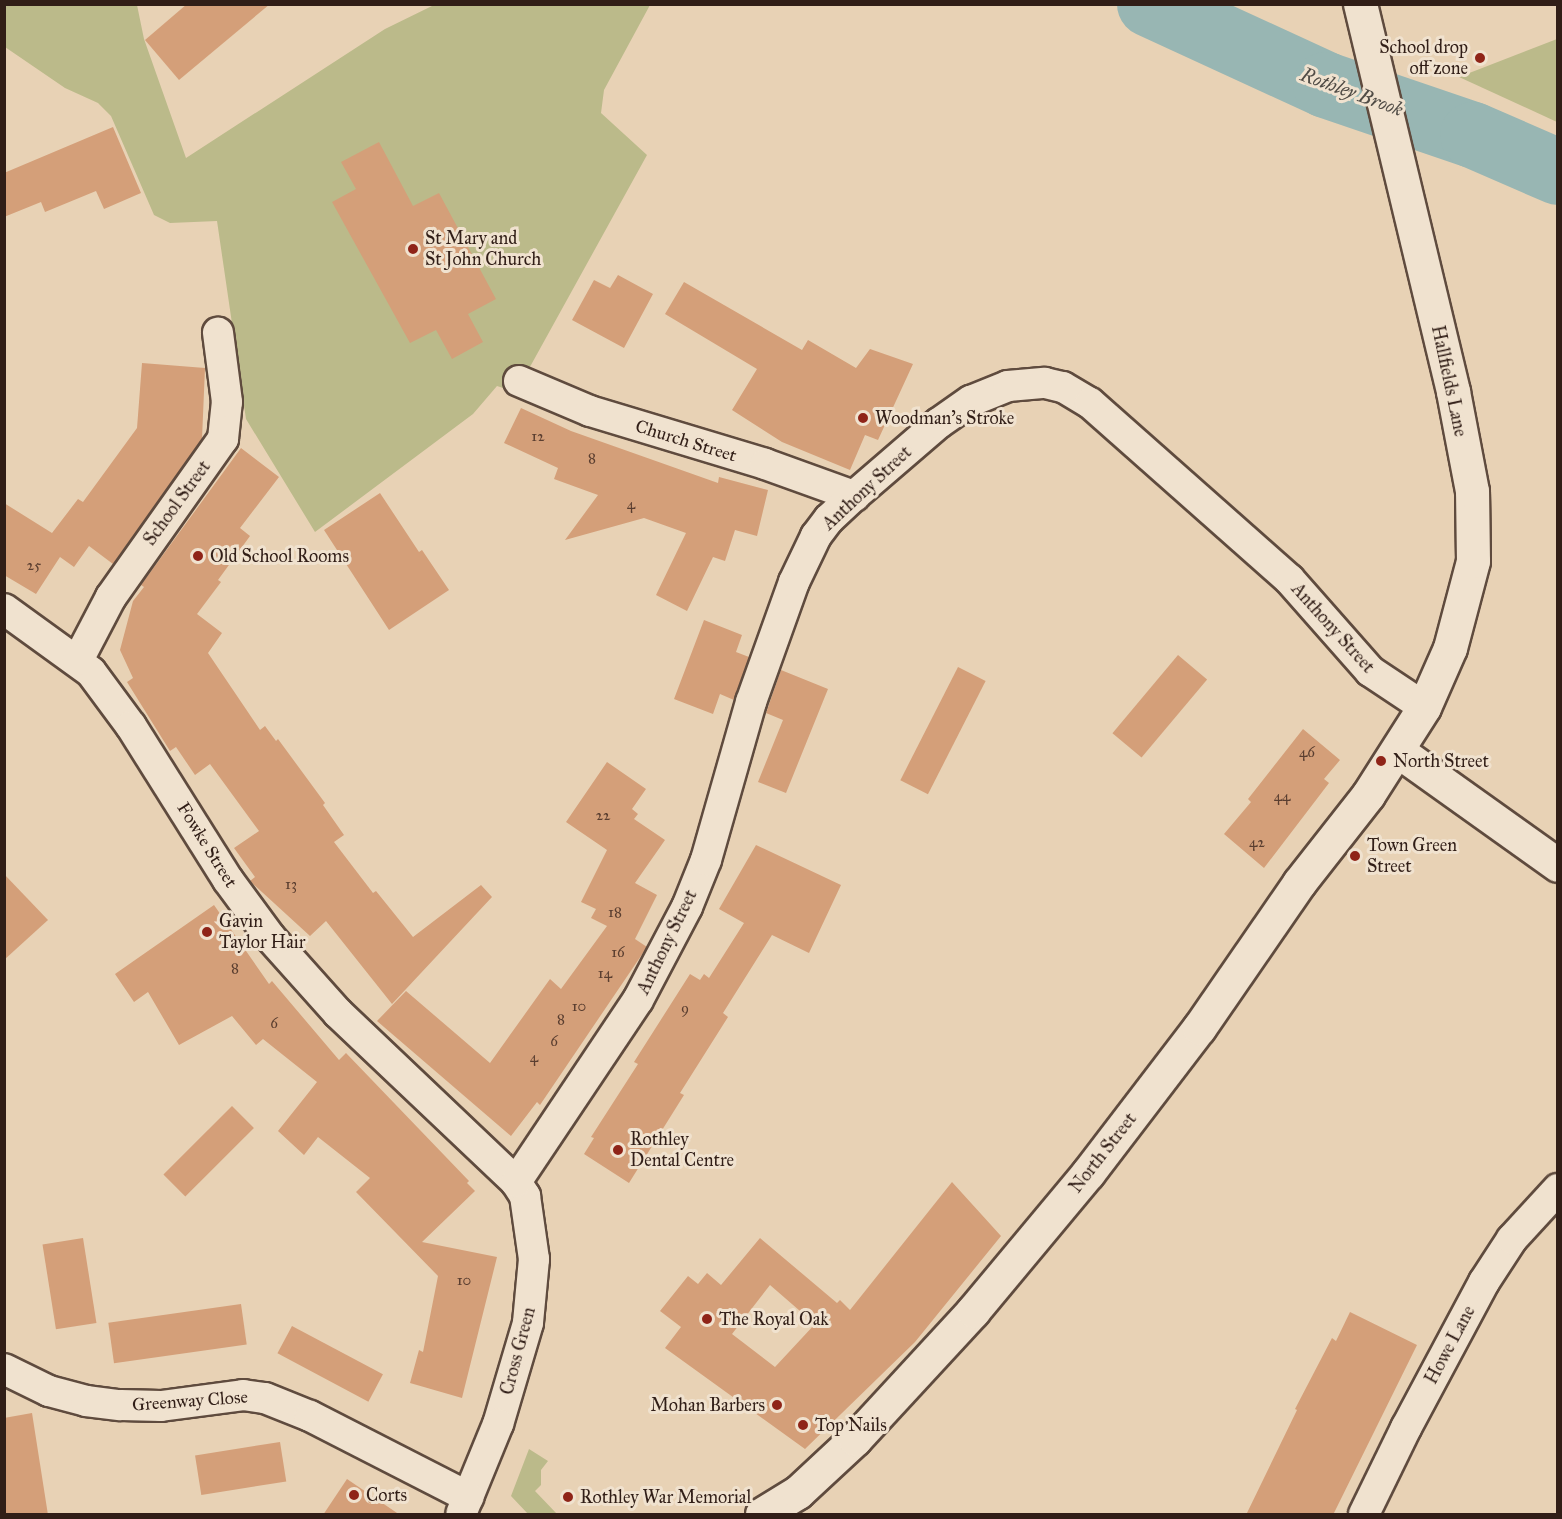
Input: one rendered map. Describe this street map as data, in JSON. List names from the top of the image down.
{
  "streets": {
    "street": [
      "Hallfields Lane",
      "Church Street",
      "Anthony Street",
      "School Street",
      "Fowke Street",
      "North Street",
      "Howe Lane",
      "Cross Green",
      "Greenway Close"
    ]
  },
  "crossings": [
    ["Hallfields Lane", "Anthony Street"],
    ["Hallfields Lane", "North Street"],
    ["Church Street", "Anthony Street"],
    ["Anthony Street", "Fowke Street"],
    ["Anthony Street", "Cross Green"],
    ["School Street", "Fowke Street"],
    ["Fowke Street", "Cross Green"],
    ["Cross Green", "Greenway Close"]
  ],
  "water": ["Rothley Brook"],
  "places": [
    "School drop off zone",
    "St Mary and St John Church",
    "Woodman's Stroke",
    "Old School Rooms",
    "North Street",
    "Town Green Street",
    "Gavin Taylor Hair",
    "Rothley Dental Centre",
    "The Royal Oak",
    "Mohan Barbers",
    "Top Nails",
    "Corts",
    "Rothley War Memorial"
  ],
  "house_numbers": [
    "12",
    "8",
    "4",
    "25",
    "46",
    "44",
    "22",
    "42",
    "13",
    "18",
    "16",
    "8",
    "14",
    "10",
    "9",
    "8",
    "6",
    "6",
    "4",
    "10"
  ]
}
